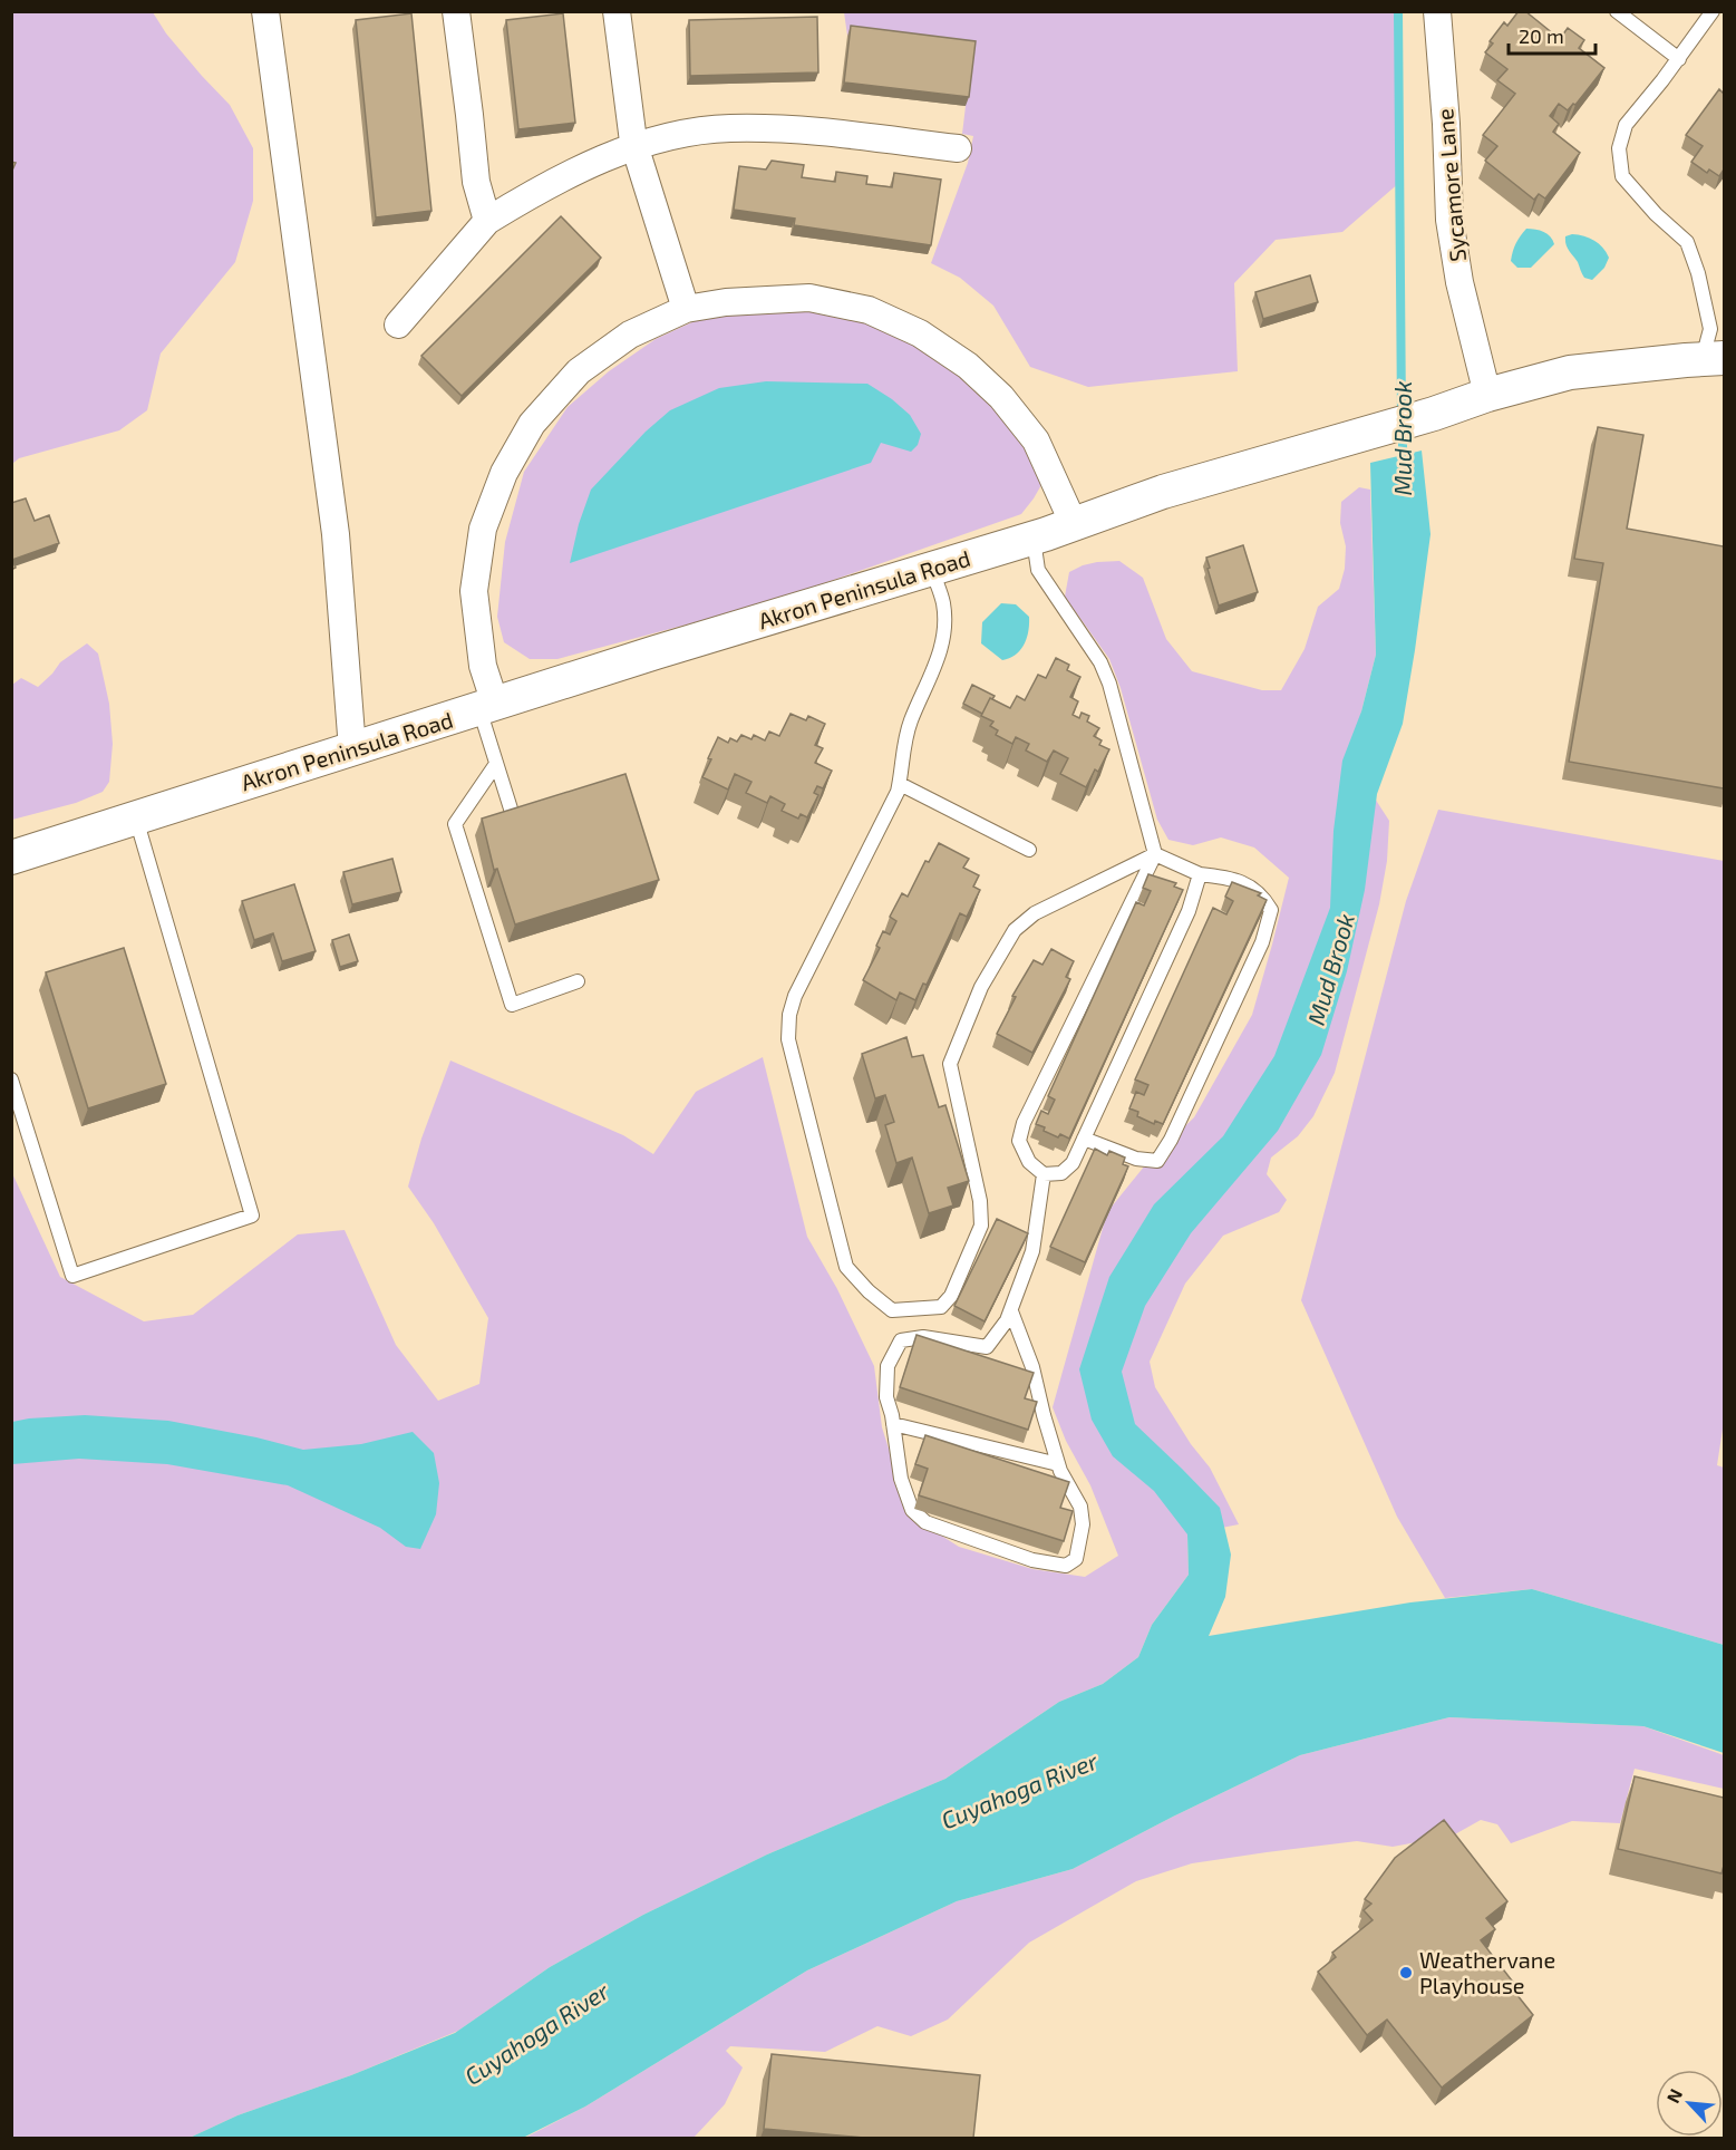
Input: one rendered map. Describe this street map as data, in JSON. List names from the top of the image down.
{
  "streets": {
    "street": ["Sycamore Lane", "Akron Peninsula Road"]
  },
  "crossings": [
    ["Sycamore Lane", "Akron Peninsula Road"]
  ],
  "water": ["Mud Brook", "Cuyahoga River"],
  "places": ["Weathervane Playhouse"],
  "scale_bar": "20 m",
  "north": "top left"
}
